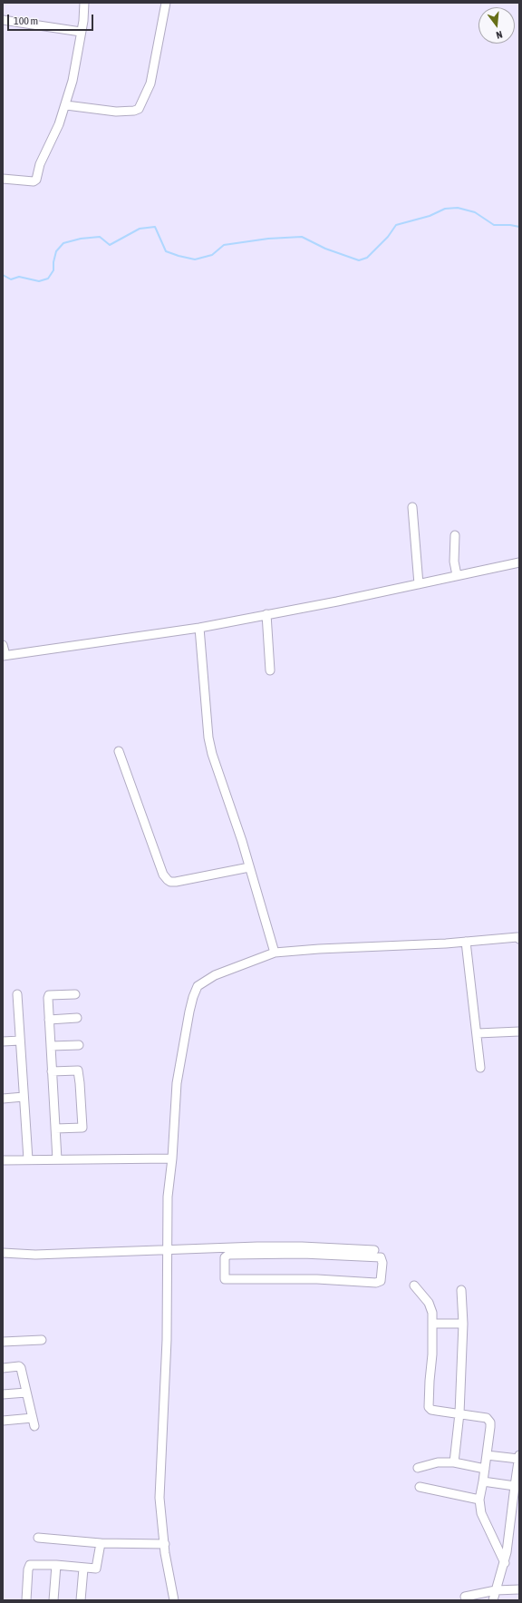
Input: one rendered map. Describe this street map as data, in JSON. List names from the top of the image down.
{
  "scale_bar": "100 m",
  "north": "bottom"
}
